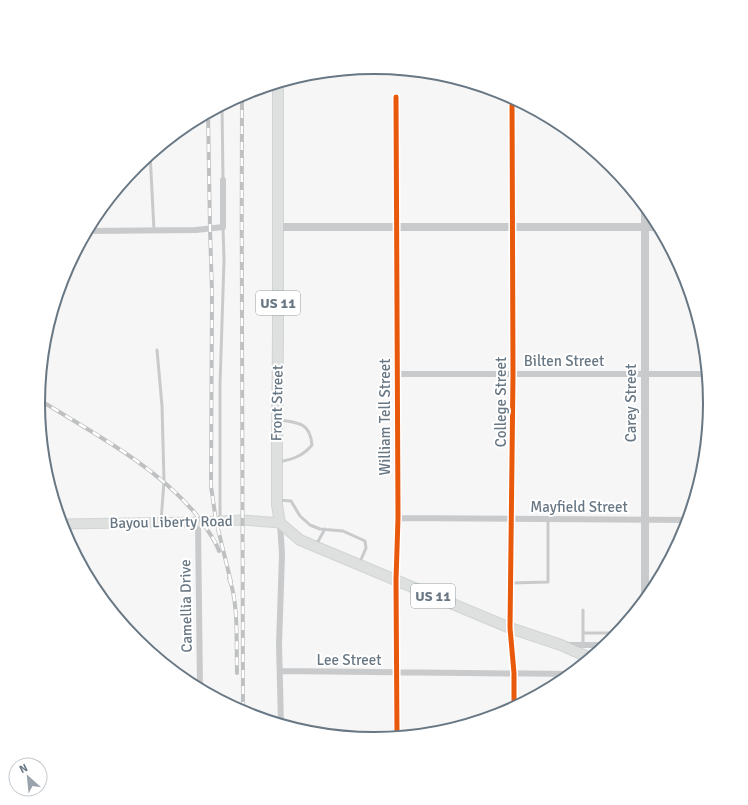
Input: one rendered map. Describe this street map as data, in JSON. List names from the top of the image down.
{
  "streets": {
    "main road": ["US 11", "Front Street", "Bayou Liberty Road"],
    "street": [
      "Bilten Street",
      "College Street",
      "Carey Street",
      "William Tell Street",
      "Mayfield Street",
      "Camellia Drive",
      "Lee Street"
    ]
  },
  "crossings": [
    ["US 11", "College Street"],
    ["US 11", "Front Street"],
    ["US 11", "William Tell Street"],
    ["US 11", "Bayou Liberty Road"],
    ["Bilten Street", "College Street"],
    ["Bilten Street", "Carey Street"],
    ["Bilten Street", "William Tell Street"],
    ["College Street", "Mayfield Street"],
    ["College Street", "Lee Street"],
    ["Front Street", "Bayou Liberty Road"],
    ["Front Street", "Lee Street"],
    ["Carey Street", "Mayfield Street"],
    ["William Tell Street", "Mayfield Street"],
    ["William Tell Street", "Lee Street"],
    ["Bayou Liberty Road", "Camellia Drive"]
  ],
  "north": "top left"
}
